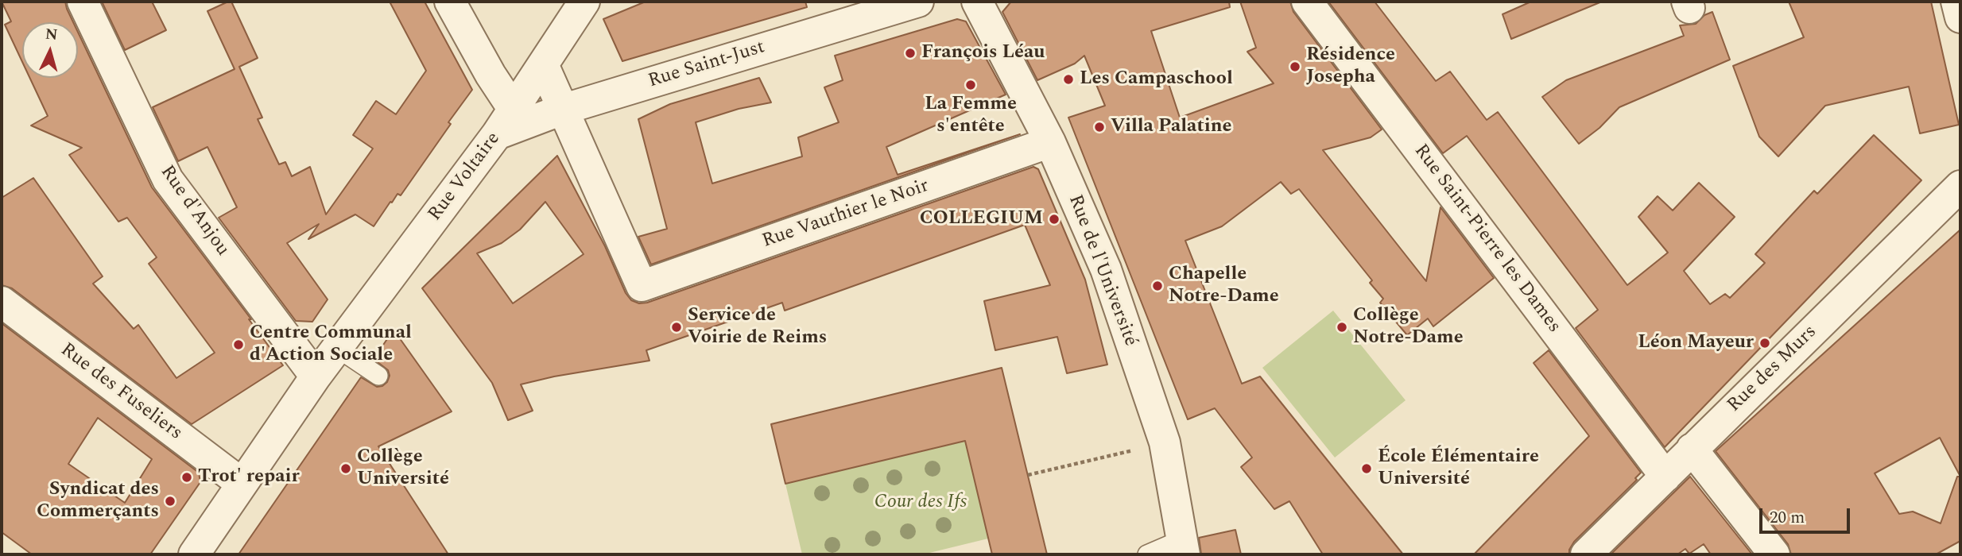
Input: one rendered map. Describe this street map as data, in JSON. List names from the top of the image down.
{
  "streets": {
    "street": [
      "Rue Saint-Just",
      "Rue Voltaire",
      "Rue d'Anjou",
      "Rue Vauthier le Noir",
      "Rue Saint-Pierre les Dames",
      "Rue de l'Université",
      "Rue des Murs",
      "Rue des Fuseliers"
    ]
  },
  "crossings": [
    ["Rue Saint-Just", "Rue Voltaire"],
    ["Rue Saint-Just", "Rue Vauthier le Noir"],
    ["Rue Voltaire", "Rue d'Anjou"],
    ["Rue Voltaire", "Rue Vauthier le Noir"],
    ["Rue Voltaire", "Rue des Fuseliers"],
    ["Rue Vauthier le Noir", "Rue de l'Université"],
    ["Rue Saint-Pierre les Dames", "Rue des Murs"]
  ],
  "parks": ["Cour des Ifs"],
  "places": [
    "François Léau",
    "Résidence Josepha",
    "Les Campaschool",
    "La Femme s'entête",
    "Villa Palatine",
    "COLLEGIUM",
    "Chapelle Notre-Dame",
    "Service de Voirie de Reims",
    "Collège Notre-Dame",
    "Léon Mayeur",
    "Centre Communal d'Action Sociale",
    "Collège Université",
    "École Élémentaire Université",
    "Trot' repair",
    "Syndicat des Commerçants"
  ],
  "scale_bar": "20 m",
  "north": "top"
}
